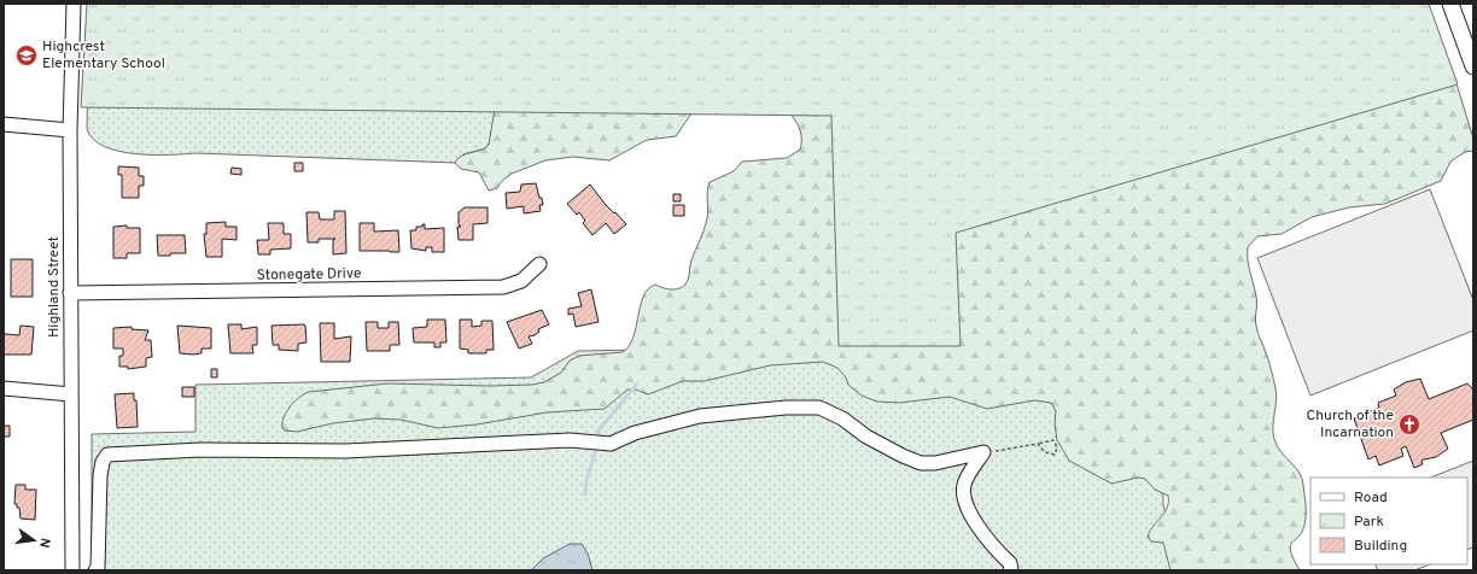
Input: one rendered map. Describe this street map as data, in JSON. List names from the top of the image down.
{
  "streets": {
    "street": ["Stonegate Drive", "Highland Street"]
  },
  "crossings": [
    ["Stonegate Drive", "Highland Street"]
  ],
  "places": {
    "school or university": ["Highcrest Elementary School"],
    "church": ["Church of the Incarnation"]
  },
  "legend": ["Road", "Park", "Building"],
  "north": "right"
}
